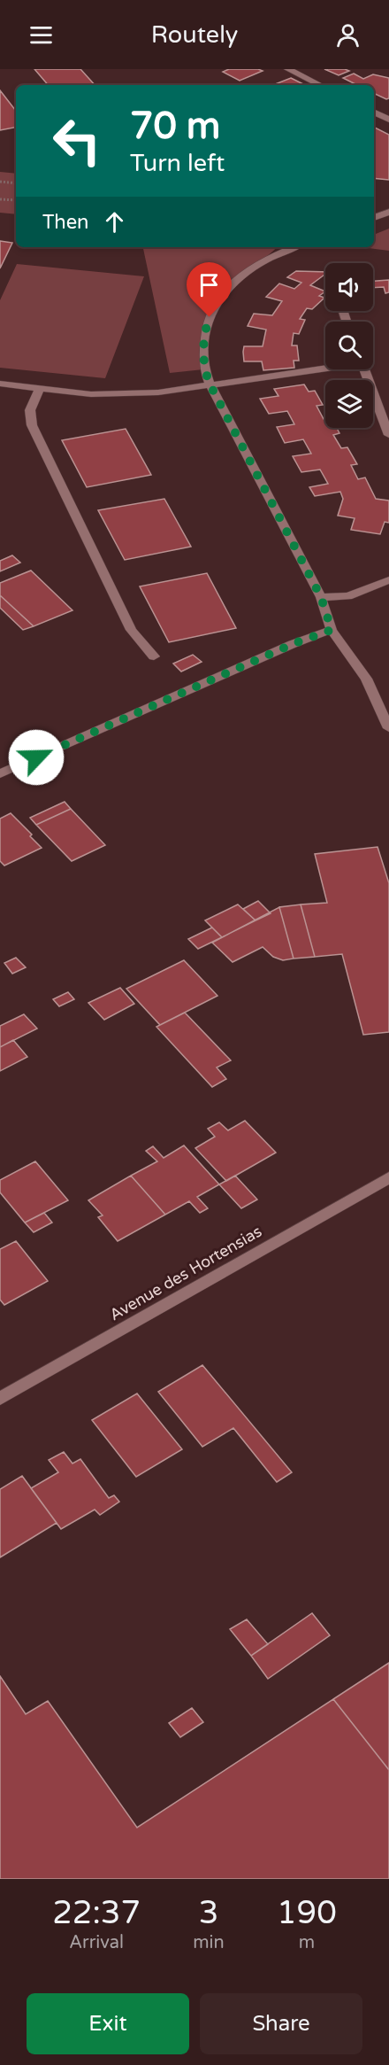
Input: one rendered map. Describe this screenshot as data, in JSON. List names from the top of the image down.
{
  "streets": {
    "street": ["Avenue des Hortensias"]
  },
  "page": {
    "header": "Routely",
    "turn": ["70 m", "Turn left"],
    "then": "Then",
    "eta": [
      "22:37",
      "Arrival",
      "3",
      "min",
      "190",
      "m"
    ],
    "buttons": ["Exit", "Share"]
  }
}
